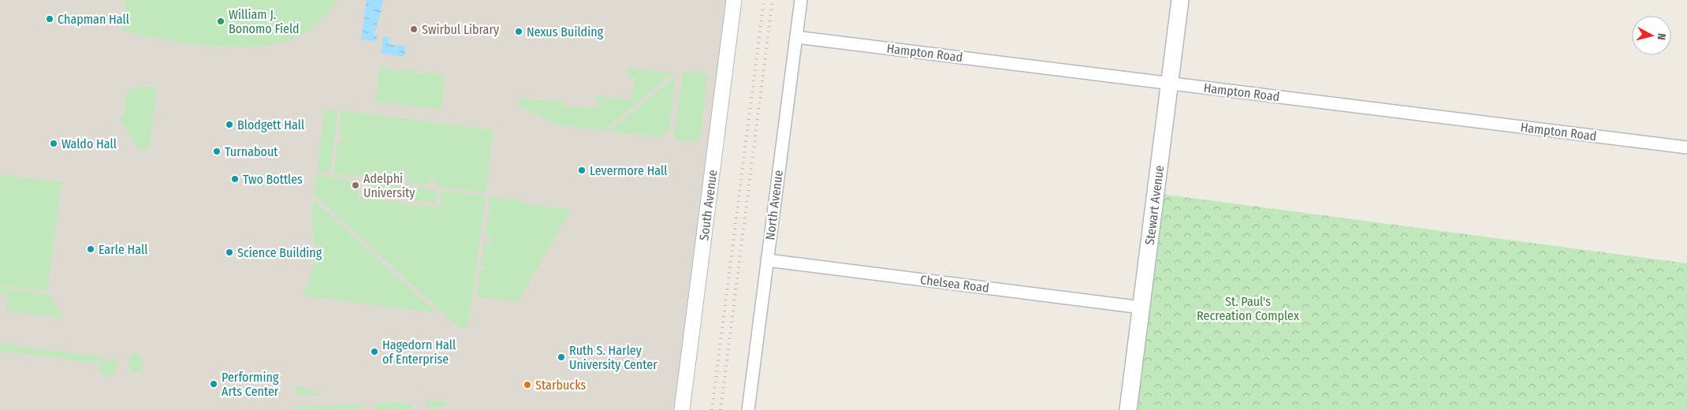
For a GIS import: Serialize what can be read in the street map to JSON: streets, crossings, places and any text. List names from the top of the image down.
{
  "streets": {
    "main road": ["Stewart Avenue"],
    "street": [
      "Hampton Road",
      "South Avenue",
      "North Avenue",
      "Chelsea Road"
    ]
  },
  "crossings": [
    ["Hampton Road", "North Avenue"],
    ["Hampton Road", "Stewart Avenue"],
    ["North Avenue", "Chelsea Road"],
    ["Stewart Avenue", "Chelsea Road"]
  ],
  "parks": ["St. Paul's Recreation Complex"],
  "places": [
    "Chapman Hall",
    "William J. Bonomo Field",
    "Swirbul Library",
    "Nexus Building",
    "Blodgett Hall",
    "Waldo Hall",
    "Turnabout",
    "Levermore Hall",
    "Two Bottles",
    "Adelphi University",
    "Earle Hall",
    "Science Building",
    "Hagedorn Hall of Enterprise",
    "Ruth S. Harley University Center",
    "Performing Arts Center",
    "Starbucks"
  ],
  "north": "right"
}
